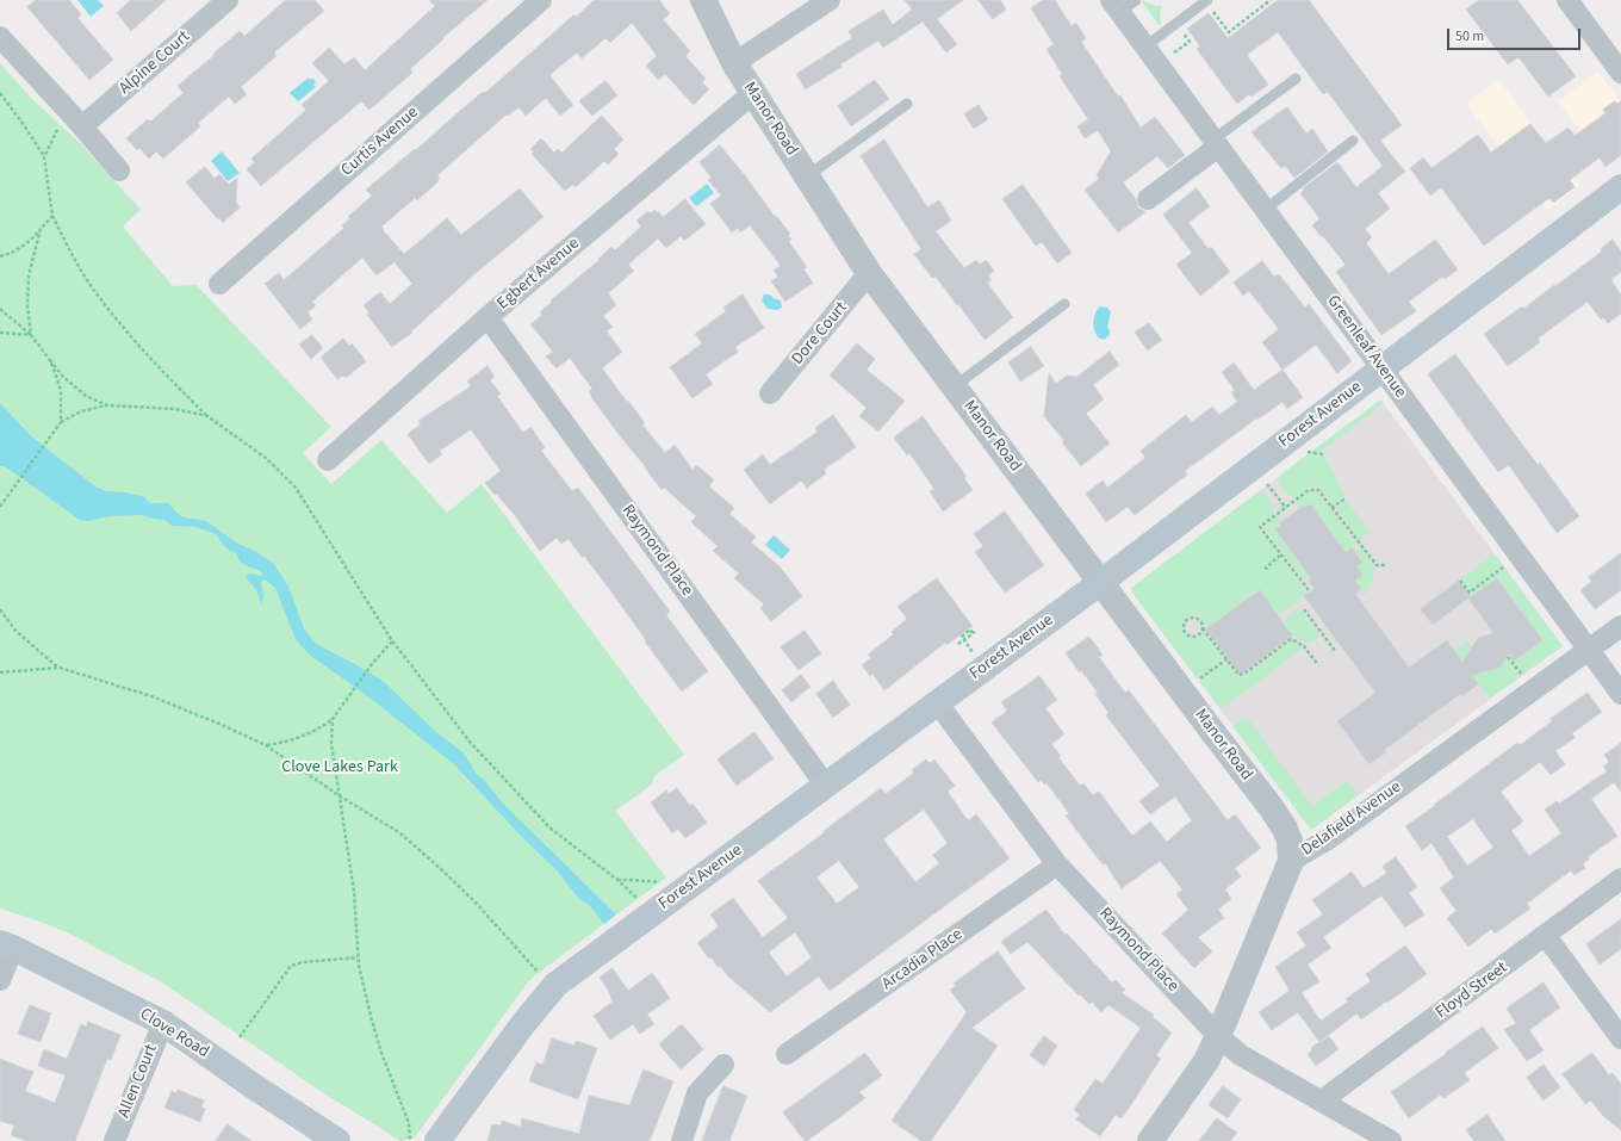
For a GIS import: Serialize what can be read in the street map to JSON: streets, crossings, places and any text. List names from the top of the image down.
{
  "streets": {
    "main road": ["Forest Avenue", "Clove Road"],
    "street": [
      "Alpine Court",
      "Manor Road",
      "Curtis Avenue",
      "Egbert Avenue",
      "Dore Court",
      "Greenleaf Avenue",
      "Raymond Place",
      "Delafield Avenue",
      "Arcadia Place",
      "Floyd Street",
      "Allen Court"
    ]
  },
  "crossings": [
    ["Manor Road", "Egbert Avenue"],
    ["Manor Road", "Dore Court"],
    ["Manor Road", "Forest Avenue"],
    ["Manor Road", "Delafield Avenue"],
    ["Egbert Avenue", "Raymond Place"],
    ["Greenleaf Avenue", "Forest Avenue"],
    ["Greenleaf Avenue", "Delafield Avenue"],
    ["Forest Avenue", "Raymond Place"],
    ["Raymond Place", "Delafield Avenue"],
    ["Raymond Place", "Arcadia Place"],
    ["Raymond Place", "Floyd Street"],
    ["Clove Road", "Allen Court"]
  ],
  "parks": ["Clove Lakes Park"],
  "scale_bar": "50 m"
}
